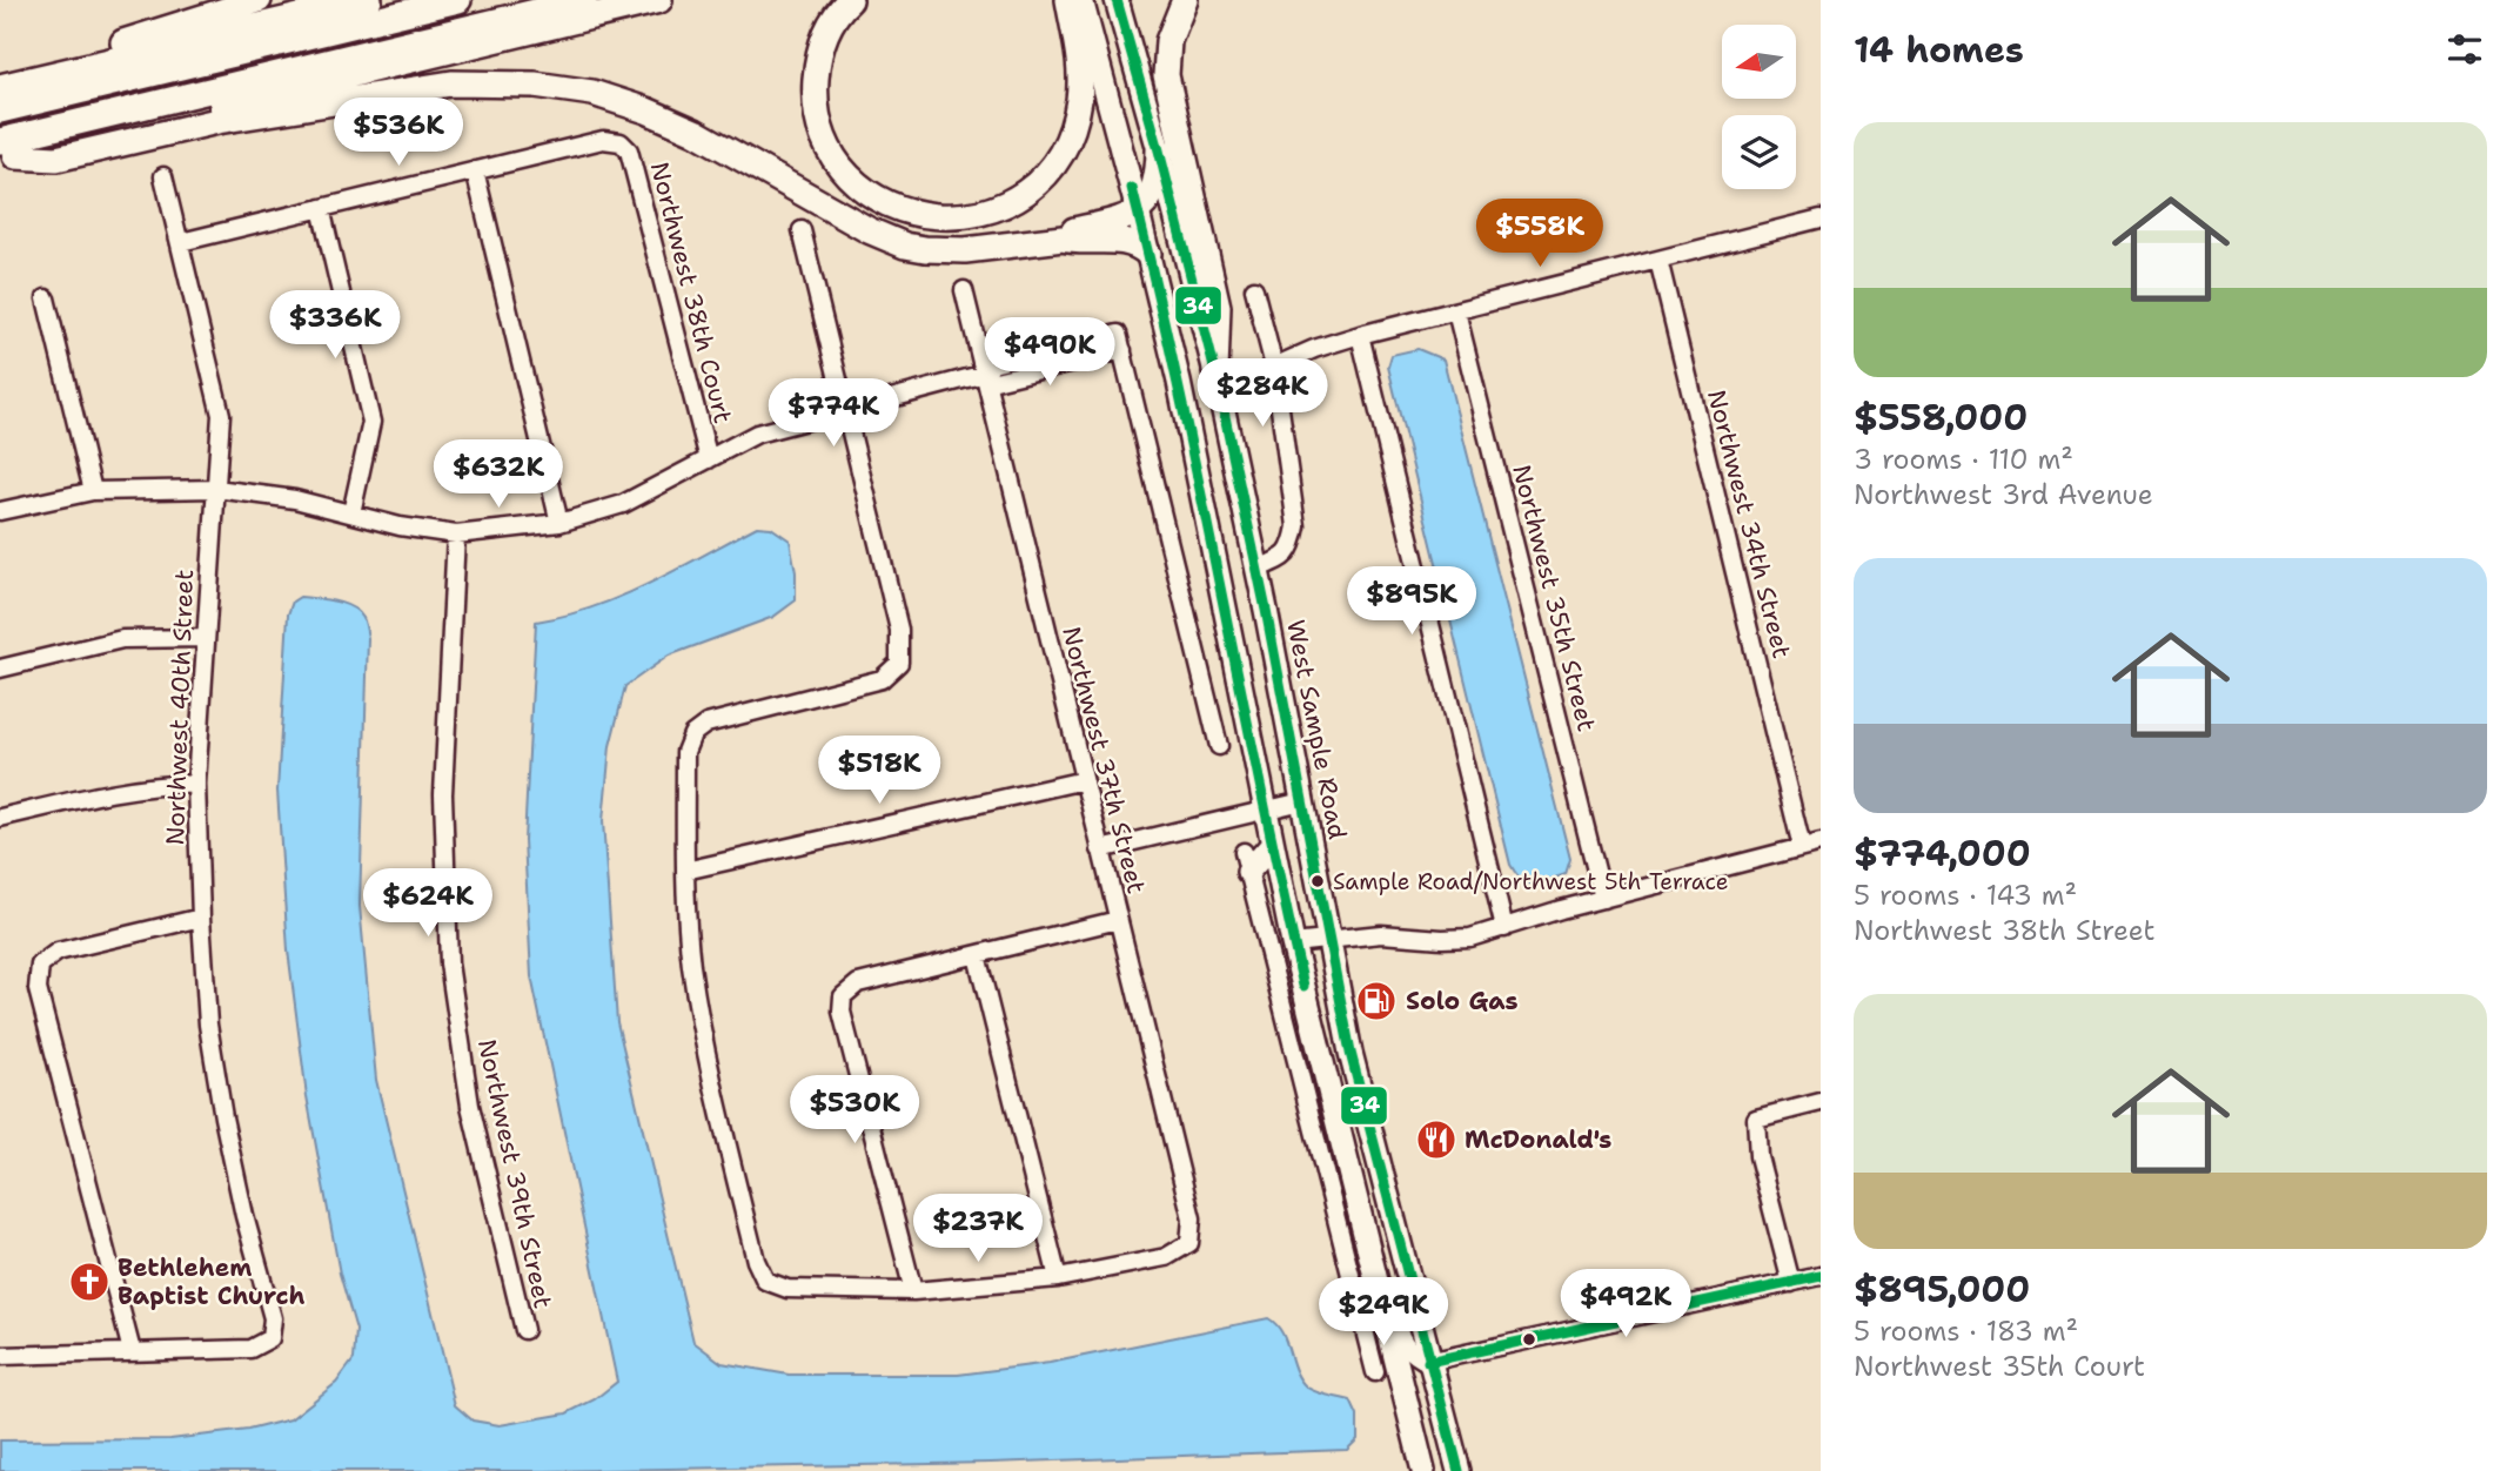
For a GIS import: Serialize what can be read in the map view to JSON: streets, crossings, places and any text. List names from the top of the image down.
{
  "streets": {
    "main road": ["West Sample Road"],
    "street": [
      "Northwest 38th Court",
      "Northwest 34th Street",
      "Northwest 35th Street",
      "Northwest 40th Street",
      "Northwest 37th Street",
      "Northwest 39th Street"
    ]
  },
  "places": {
    "other": ["Sample Road/Northwest 5th Terrace"],
    "fuel station": ["Solo Gas"],
    "restaurant": ["McDonald's"],
    "church": ["Bethlehem Baptist Church"]
  },
  "lines": ["transit line 34"],
  "north": "left",
  "page": {
    "heading": "14 homes",
    "price": [
      "$536K",
      "$558K",
      "$336K",
      "$490K",
      "$284K",
      "$774K",
      "$632K",
      "$895K",
      "$518K",
      "$624K",
      "$530K",
      "$237K",
      "$492K",
      "$249K"
    ],
    "list": [
      {
        "name": "$558,000",
        "note": "3 rooms · 110 m² · Northwest 3rd Avenue"
      },
      {
        "name": "$774,000",
        "note": "5 rooms · 143 m² · Northwest 38th Street"
      },
      {
        "name": "$895,000",
        "note": "5 rooms · 183 m² · Northwest 35th Court"
      }
    ]
  }
}
